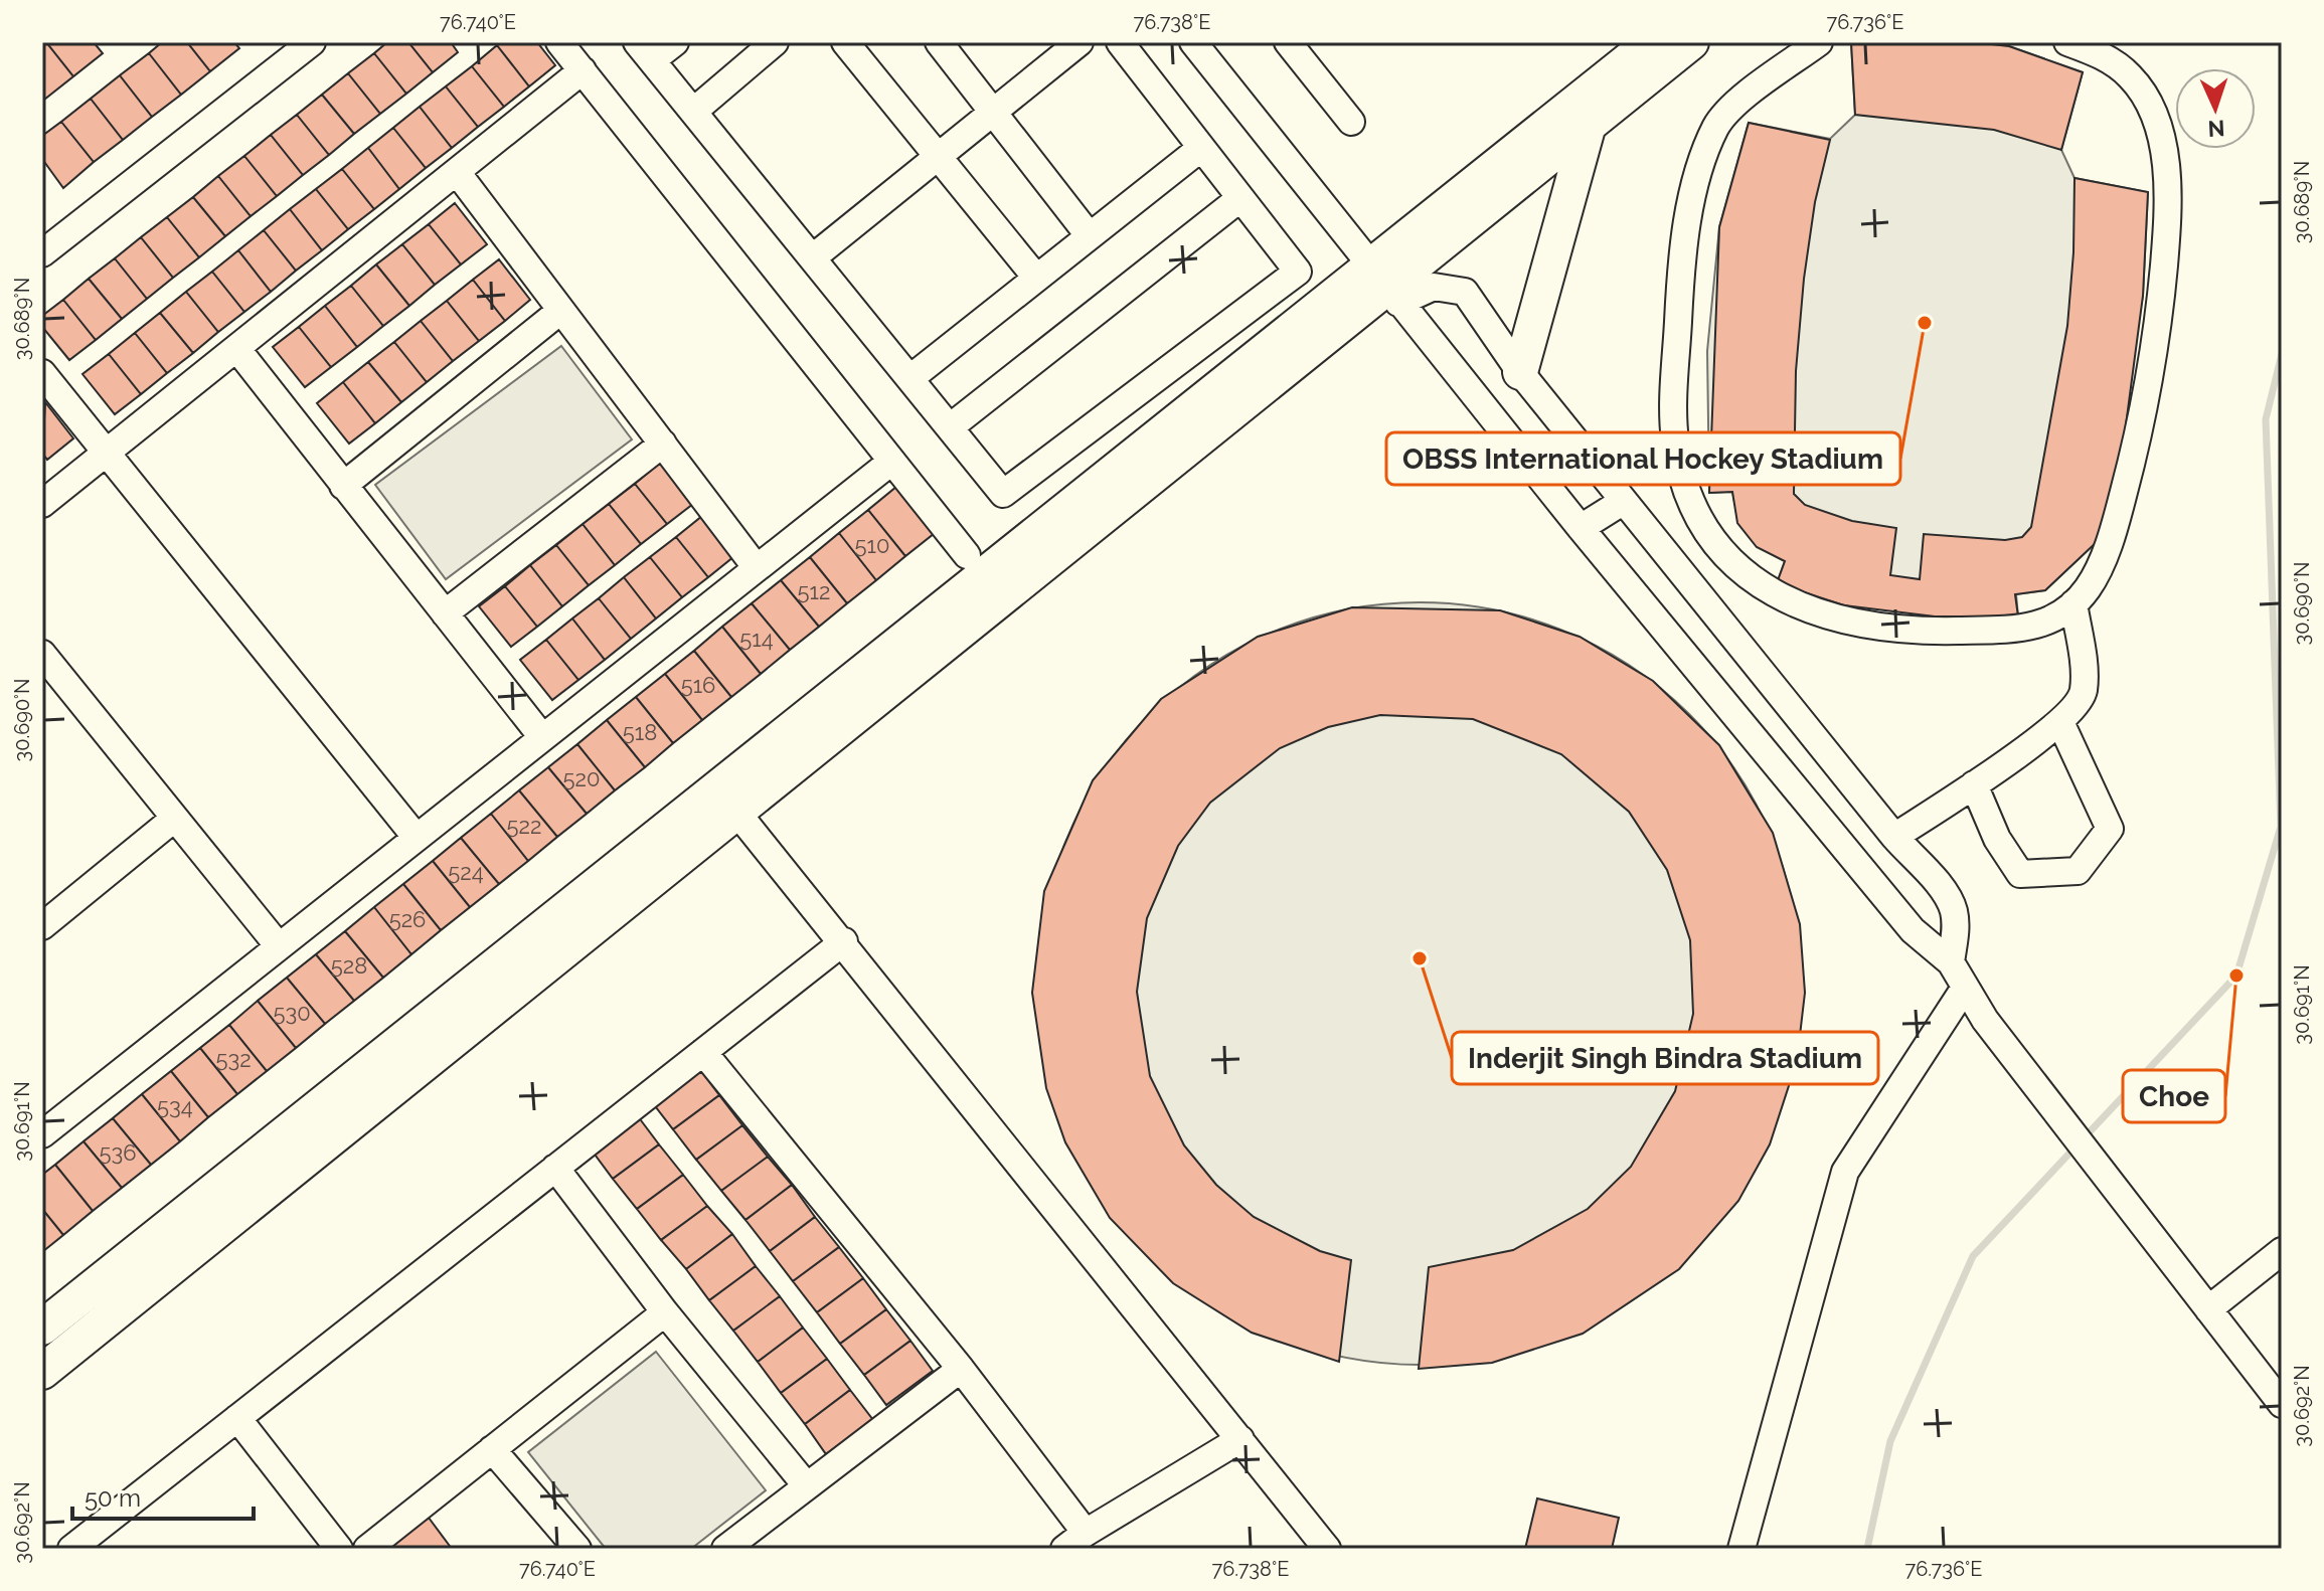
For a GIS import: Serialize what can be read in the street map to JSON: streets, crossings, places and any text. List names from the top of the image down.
{
  "places": ["OBSS International Hockey Stadium", "Inderjit Singh Bindra Stadium", "Choe"],
  "house_numbers": [
    "510",
    "512",
    "514",
    "516",
    "518",
    "520",
    "522",
    "524",
    "526",
    "528",
    "530",
    "532",
    "534",
    "536"
  ],
  "scale_bar": "50 m",
  "north": "bottom",
  "coordinates": [
    "76.740°E",
    "76.738°E",
    "76.736°E",
    "30.689°N",
    "30.690°N",
    "30.691°N",
    "30.692°N"
  ]
}
